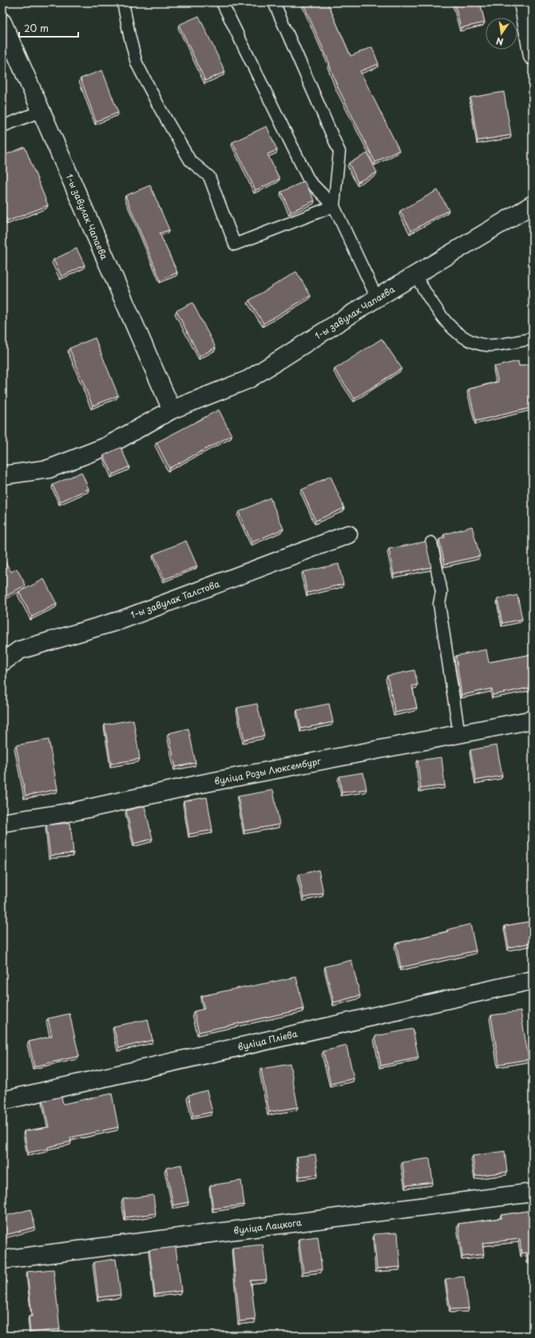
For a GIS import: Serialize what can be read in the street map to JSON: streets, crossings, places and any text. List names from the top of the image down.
{
  "streets": {
    "street": [
      "1-ы завулак Чапаева",
      "1-ы завулак Талстова",
      "вуліца Розы Люксембург",
      "вуліца Пліева",
      "вуліца Лацкога"
    ]
  },
  "scale_bar": "20 m",
  "north": "bottom"
}
